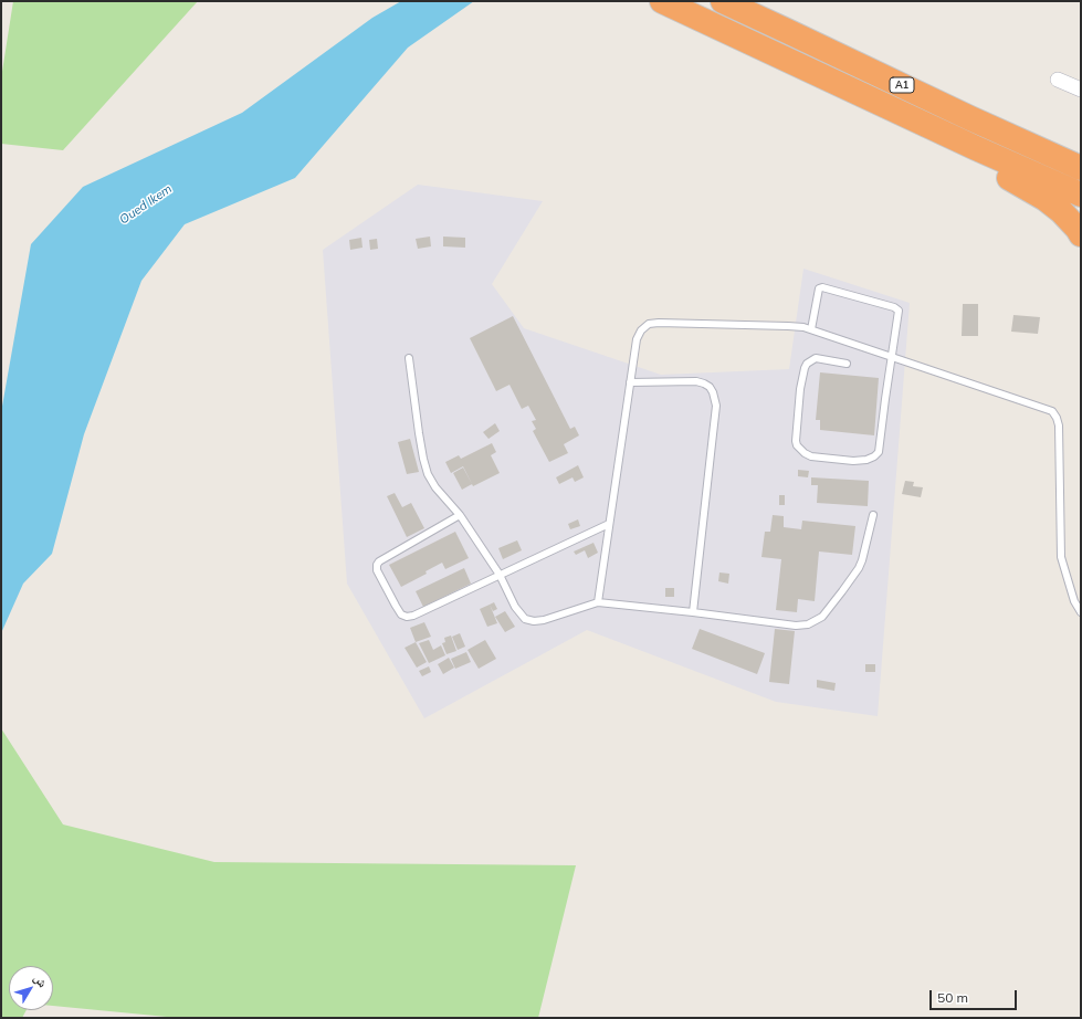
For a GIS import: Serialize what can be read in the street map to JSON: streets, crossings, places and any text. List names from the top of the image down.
{
  "streets": {
    "highway": ["A1"]
  },
  "water": ["Oued Ikem"],
  "scale_bar": "50 m",
  "north": "top right"
}
